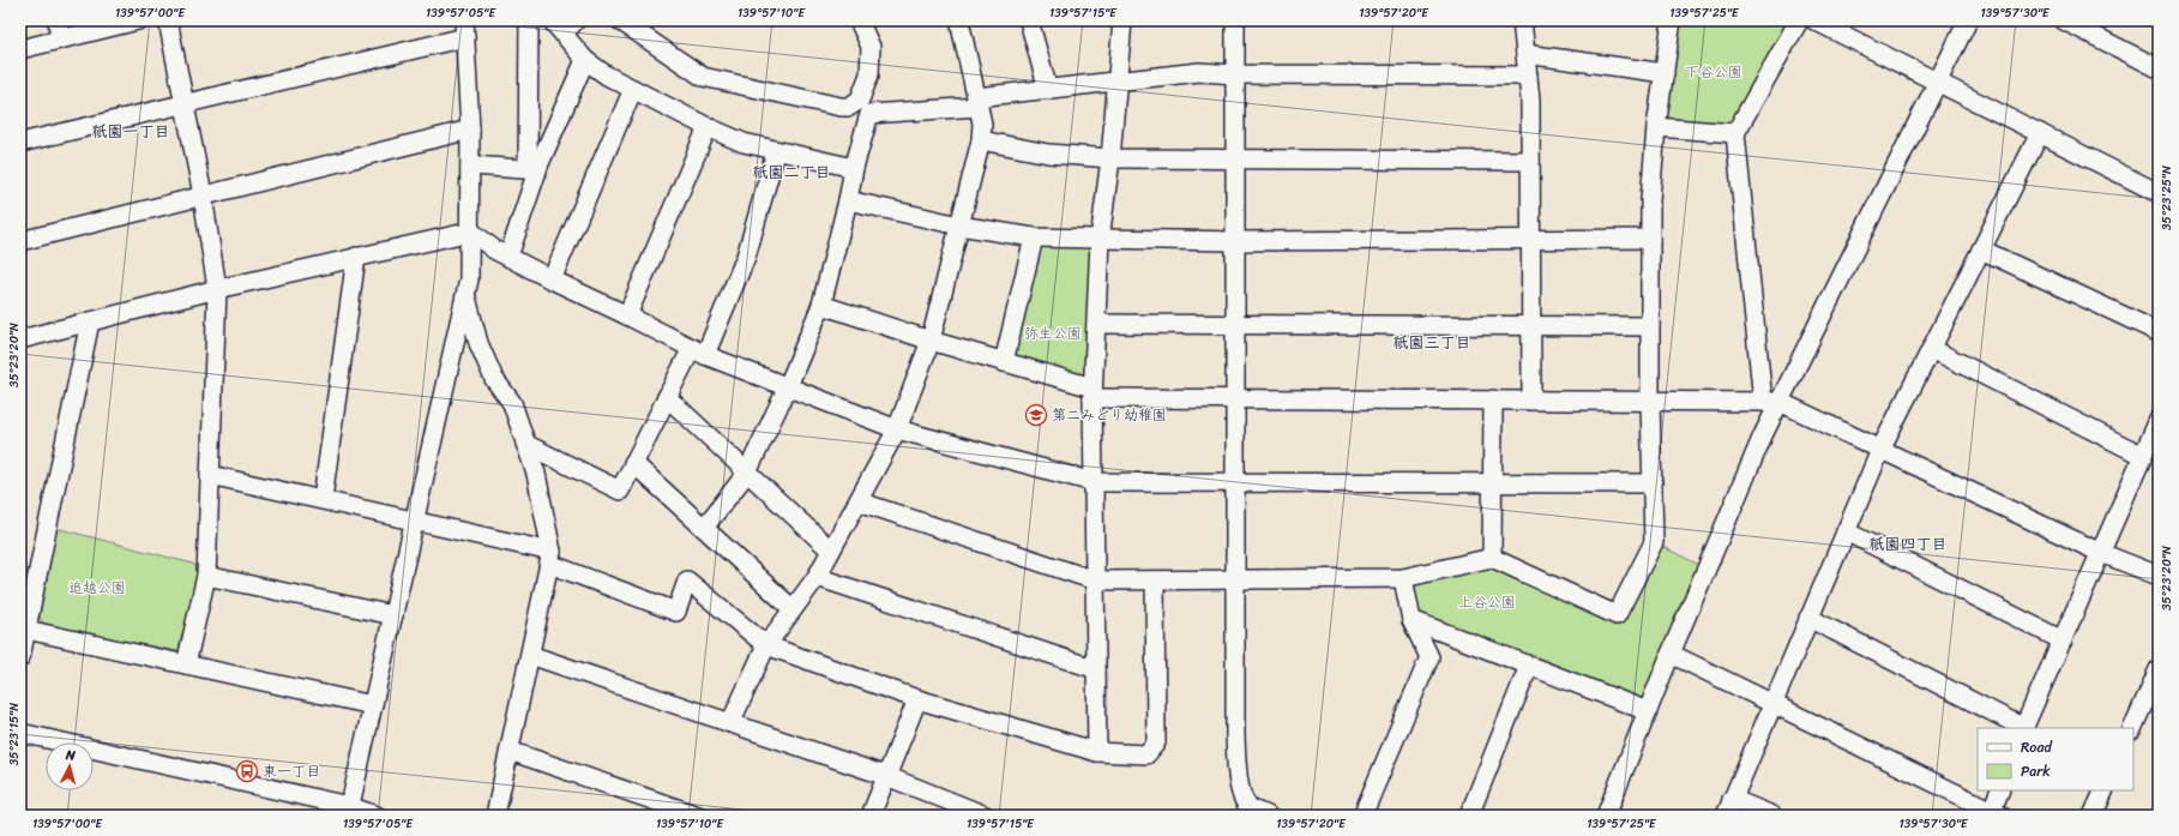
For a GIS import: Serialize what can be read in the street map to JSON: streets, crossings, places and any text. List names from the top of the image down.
{
  "districts": [
    "祇園一丁目",
    "祇園二丁目",
    "祇園三丁目",
    "祇園四丁目"
  ],
  "parks": [
    "下谷公園",
    "弥生公園",
    "追越公園",
    "上谷公園"
  ],
  "places": {
    "school or university": ["第二みどり幼稚園"],
    "bus stop": ["東一丁目"]
  },
  "legend": ["Road", "Park"],
  "north": "top",
  "coordinates": [
    "139°57'00\"E",
    "139°57'05\"E",
    "139°57'10\"E",
    "139°57'15\"E",
    "139°57'20\"E",
    "139°57'25\"E",
    "139°57'30\"E",
    "35°23'25\"N",
    "35°23'20\"N",
    "35°23'15\"N"
  ]
}
